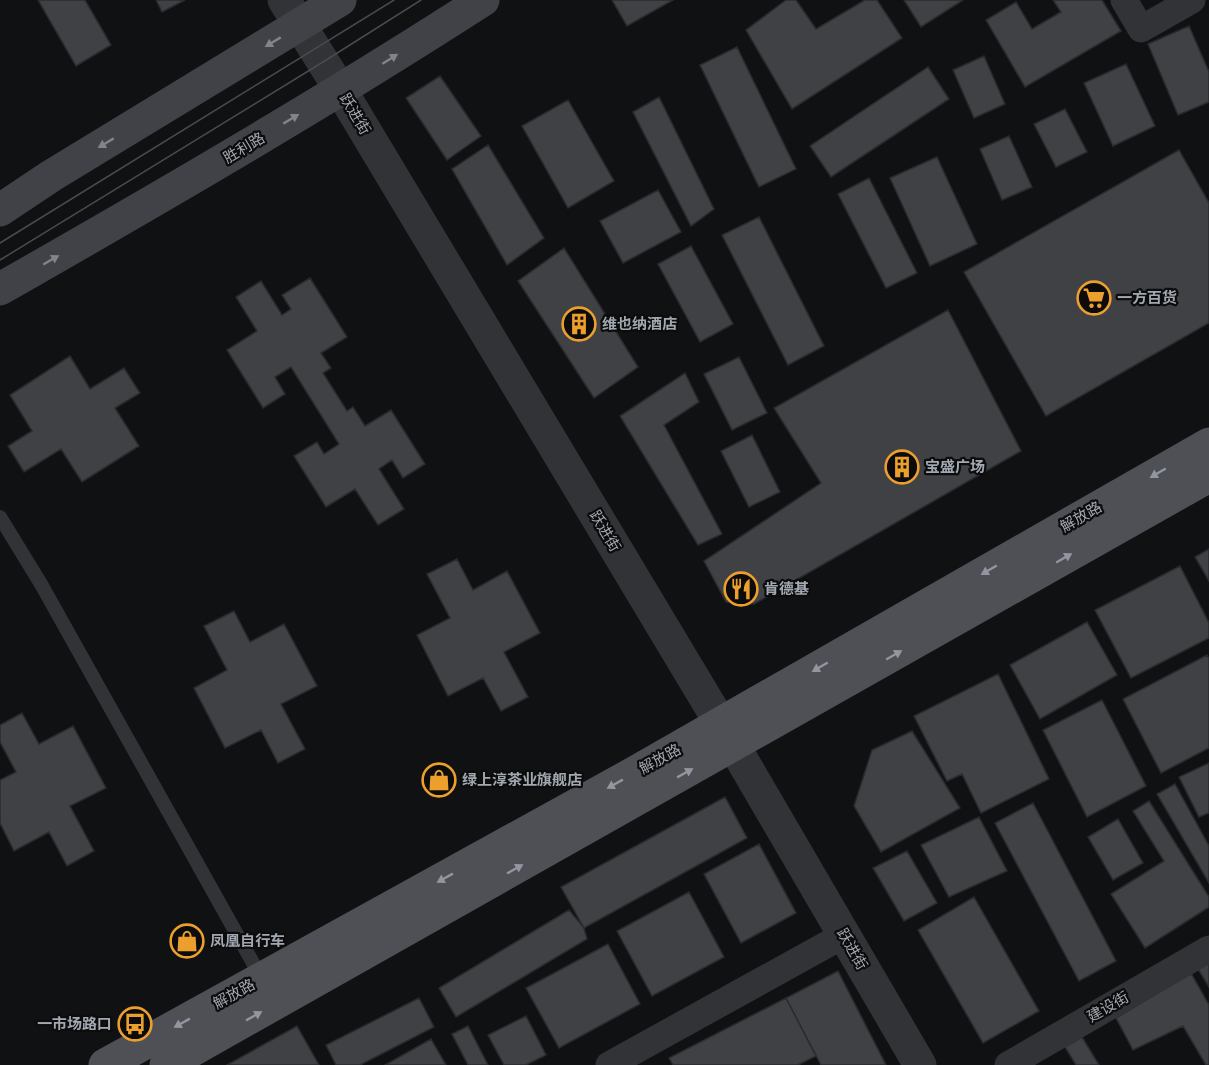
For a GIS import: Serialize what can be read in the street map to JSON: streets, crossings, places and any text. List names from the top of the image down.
{
  "streets": {
    "main road": ["胜利路", "解放路"],
    "street": ["跃进街", "建设街"]
  },
  "crossings": [
    ["跃进街", "胜利路"],
    ["跃进街", "解放路"]
  ],
  "places": {
    "supermarket": ["一方百货"],
    "building": ["维也纳酒店", "宝盛广场"],
    "restaurant": ["肯德基"],
    "shop": ["绿上淳茶业旗舰店", "凤凰自行车"],
    "bus stop": ["一市场路口"]
  }
}
